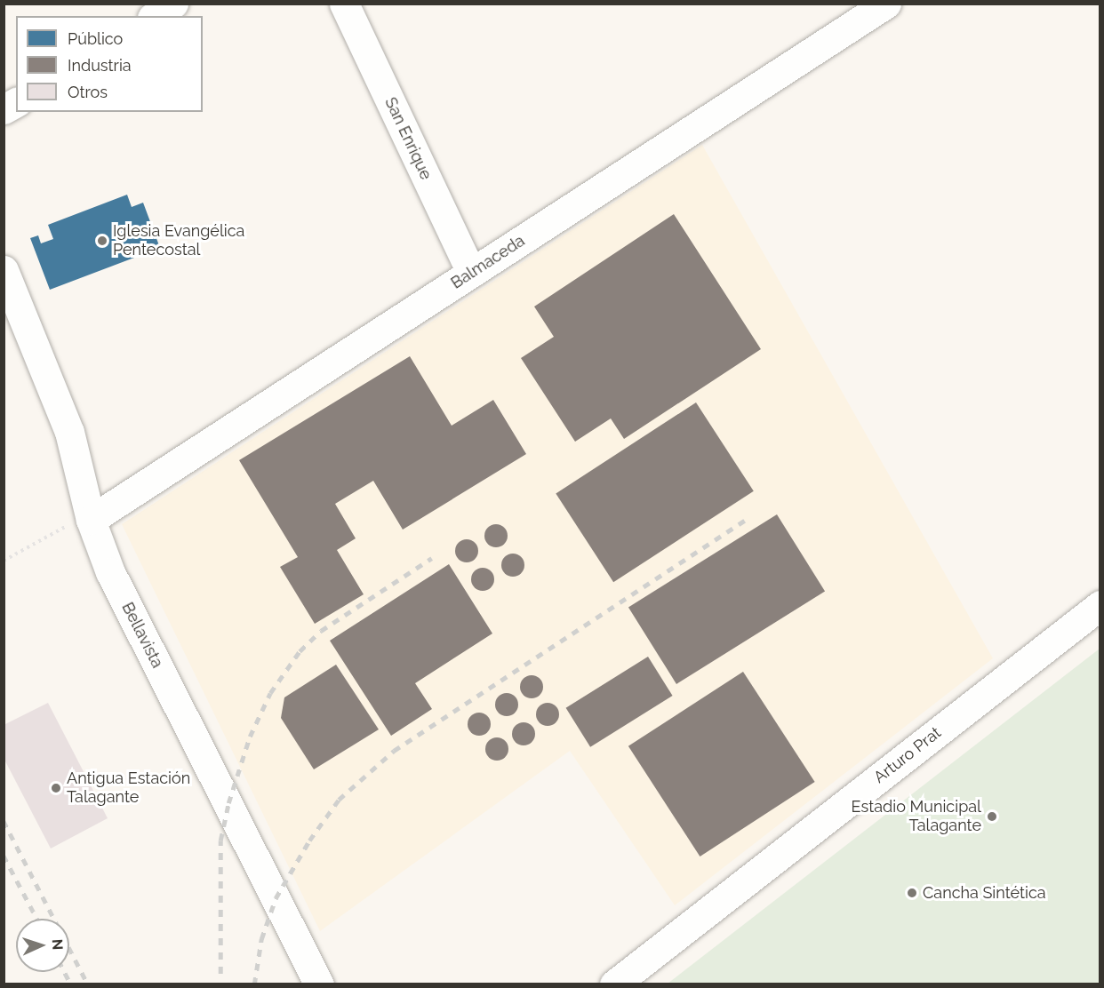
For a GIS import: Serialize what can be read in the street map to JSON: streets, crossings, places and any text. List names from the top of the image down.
{
  "streets": {
    "street": [
      "San Enrique",
      "Balmaceda",
      "Bellavista",
      "Arturo Prat"
    ]
  },
  "crossings": [
    ["San Enrique", "Balmaceda"],
    ["Balmaceda", "Bellavista"]
  ],
  "places": [
    "Iglesia Evangélica Pentecostal",
    "Antigua Estación Talagante",
    "Estadio Municipal Talagante",
    "Cancha Sintética"
  ],
  "legend": ["Público", "Industria", "Otros"],
  "north": "right"
}
